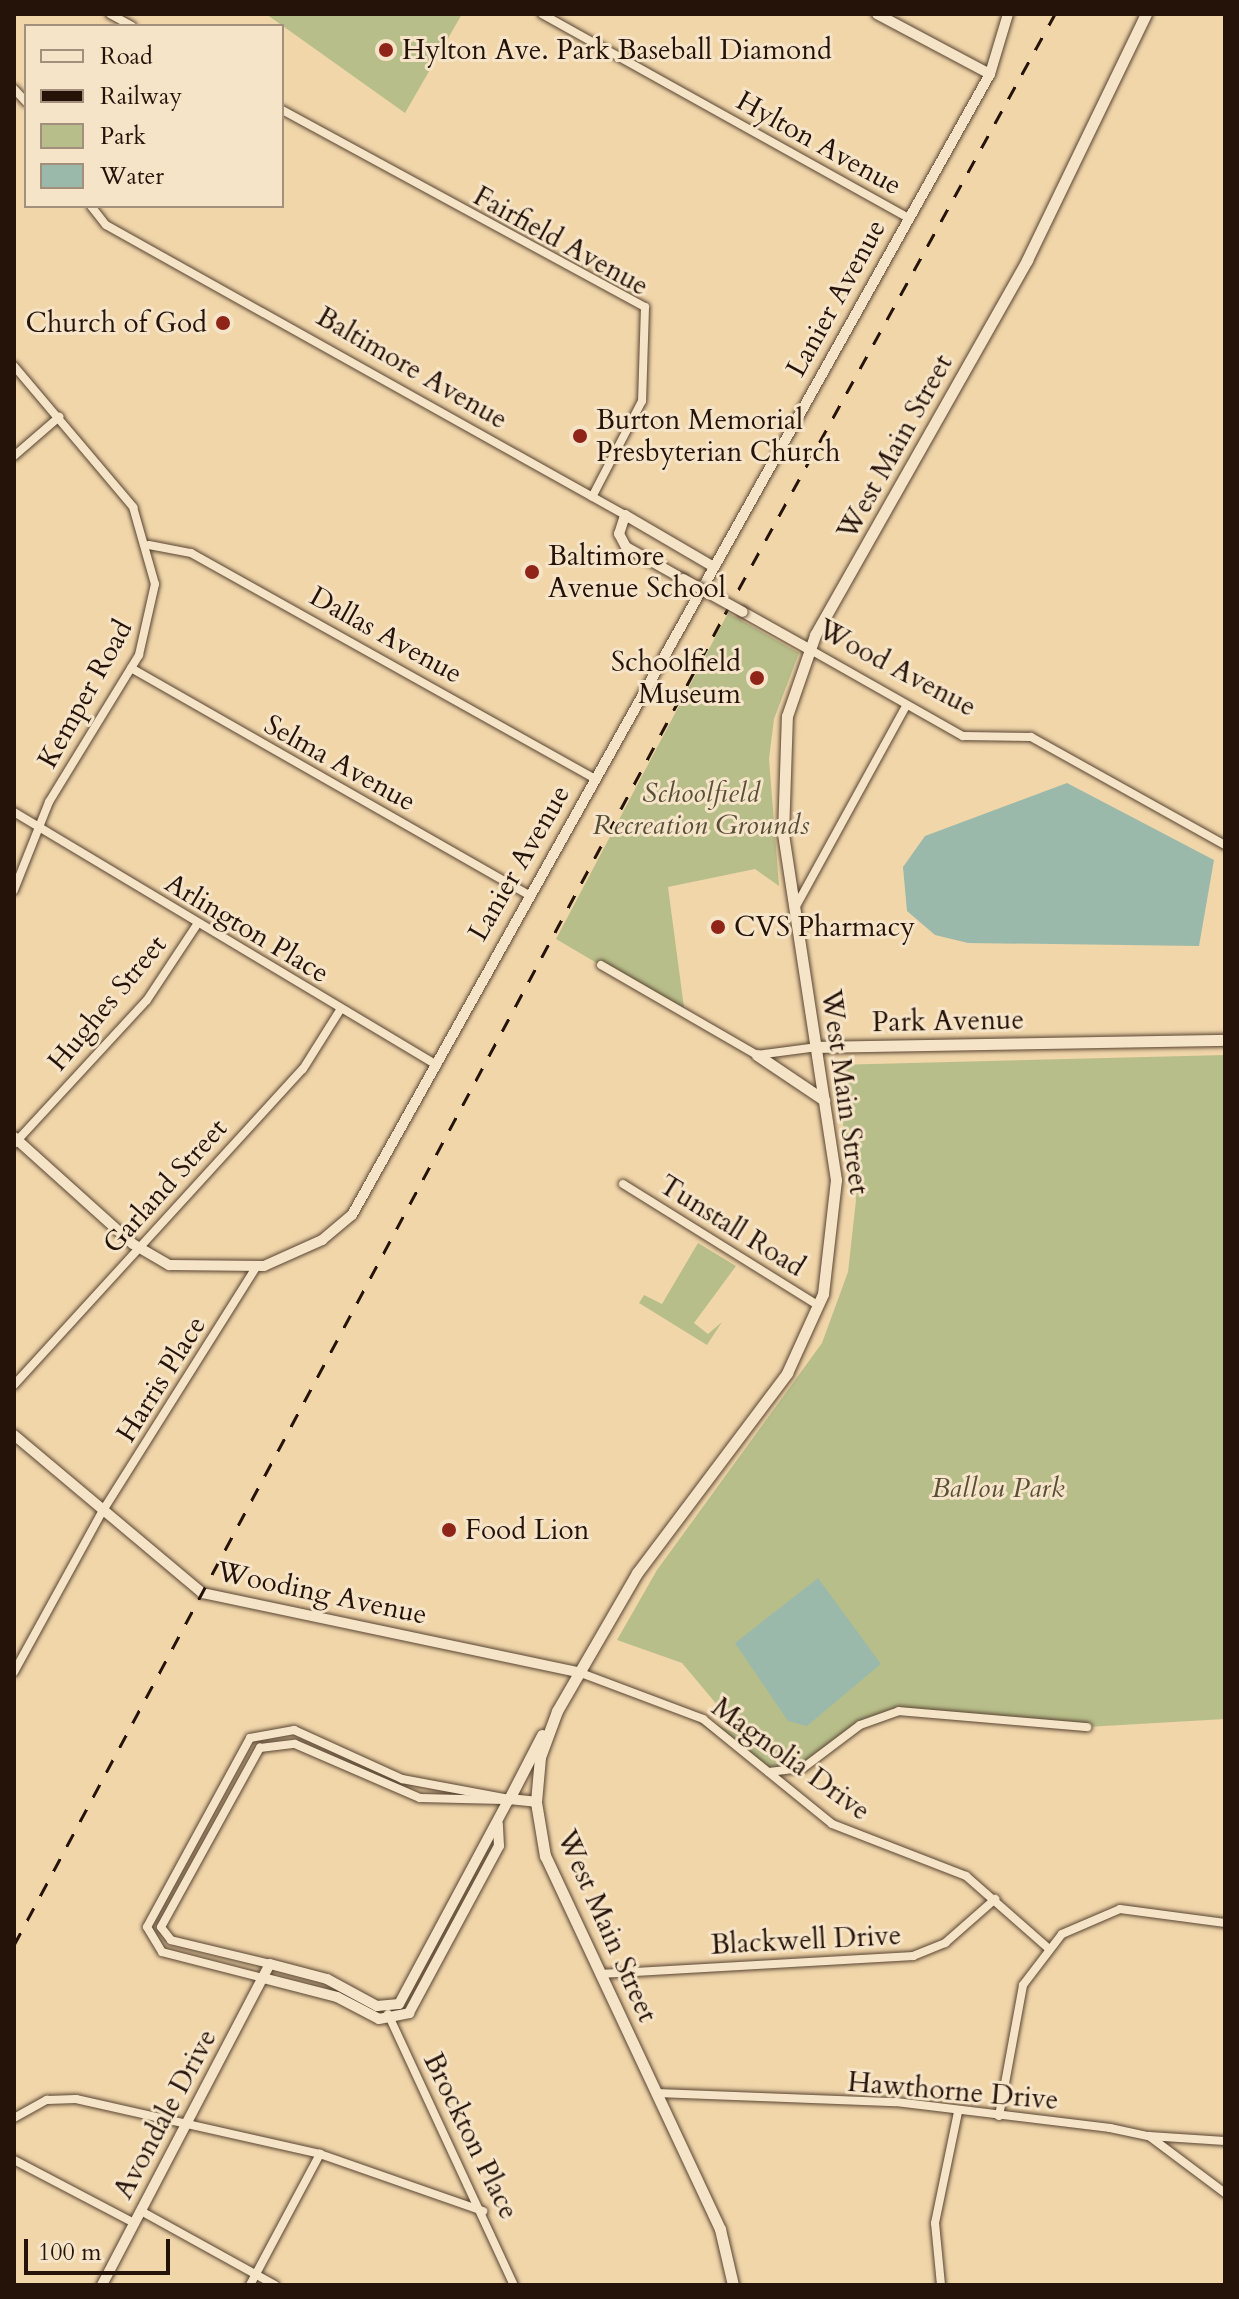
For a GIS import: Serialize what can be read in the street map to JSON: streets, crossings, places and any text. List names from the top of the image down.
{
  "streets": {
    "main road": ["West Main Street", "Park Avenue"],
    "street": [
      "Hylton Avenue",
      "Fairfield Avenue",
      "Lanier Avenue",
      "Baltimore Avenue",
      "Dallas Avenue",
      "Wood Avenue",
      "Kemper Road",
      "Selma Avenue",
      "Arlington Place",
      "Hughes Street",
      "Garland Street",
      "Tunstall Road",
      "Harris Place",
      "Wooding Avenue",
      "Magnolia Drive",
      "Blackwell Drive",
      "Hawthorne Drive",
      "Avondale Drive",
      "Brockton Place"
    ]
  },
  "crossings": [
    ["Hylton Avenue", "Lanier Avenue"],
    ["Fairfield Avenue", "Baltimore Avenue"],
    ["Lanier Avenue", "Baltimore Avenue"],
    ["Lanier Avenue", "Dallas Avenue"],
    ["Lanier Avenue", "Selma Avenue"],
    ["Lanier Avenue", "Arlington Place"],
    ["Lanier Avenue", "Hughes Street"],
    ["Lanier Avenue", "Garland Street"],
    ["Lanier Avenue", "Harris Place"],
    ["Baltimore Avenue", "Wood Avenue"],
    ["West Main Street", "Wood Avenue"],
    ["West Main Street", "Park Avenue"],
    ["West Main Street", "Tunstall Road"],
    ["West Main Street", "Wooding Avenue"],
    ["West Main Street", "Magnolia Drive"],
    ["West Main Street", "Blackwell Drive"],
    ["West Main Street", "Hawthorne Drive"],
    ["Dallas Avenue", "Kemper Road"],
    ["Kemper Road", "Selma Avenue"],
    ["Kemper Road", "Arlington Place"],
    ["Arlington Place", "Hughes Street"],
    ["Arlington Place", "Garland Street"],
    ["Harris Place", "Wooding Avenue"],
    ["Wooding Avenue", "Magnolia Drive"],
    ["Magnolia Drive", "Blackwell Drive"]
  ],
  "parks": ["Schoolfield Recreation Grounds", "Ballou Park"],
  "places": [
    "Hylton Ave. Park Baseball Diamond",
    "Church of God",
    "Burton Memorial Presbyterian Church",
    "Baltimore Avenue School",
    "Schoolfield Museum",
    "CVS Pharmacy",
    "Food Lion"
  ],
  "legend": [
    "Road",
    "Railway",
    "Park",
    "Water"
  ],
  "scale_bar": "100 m"
}
